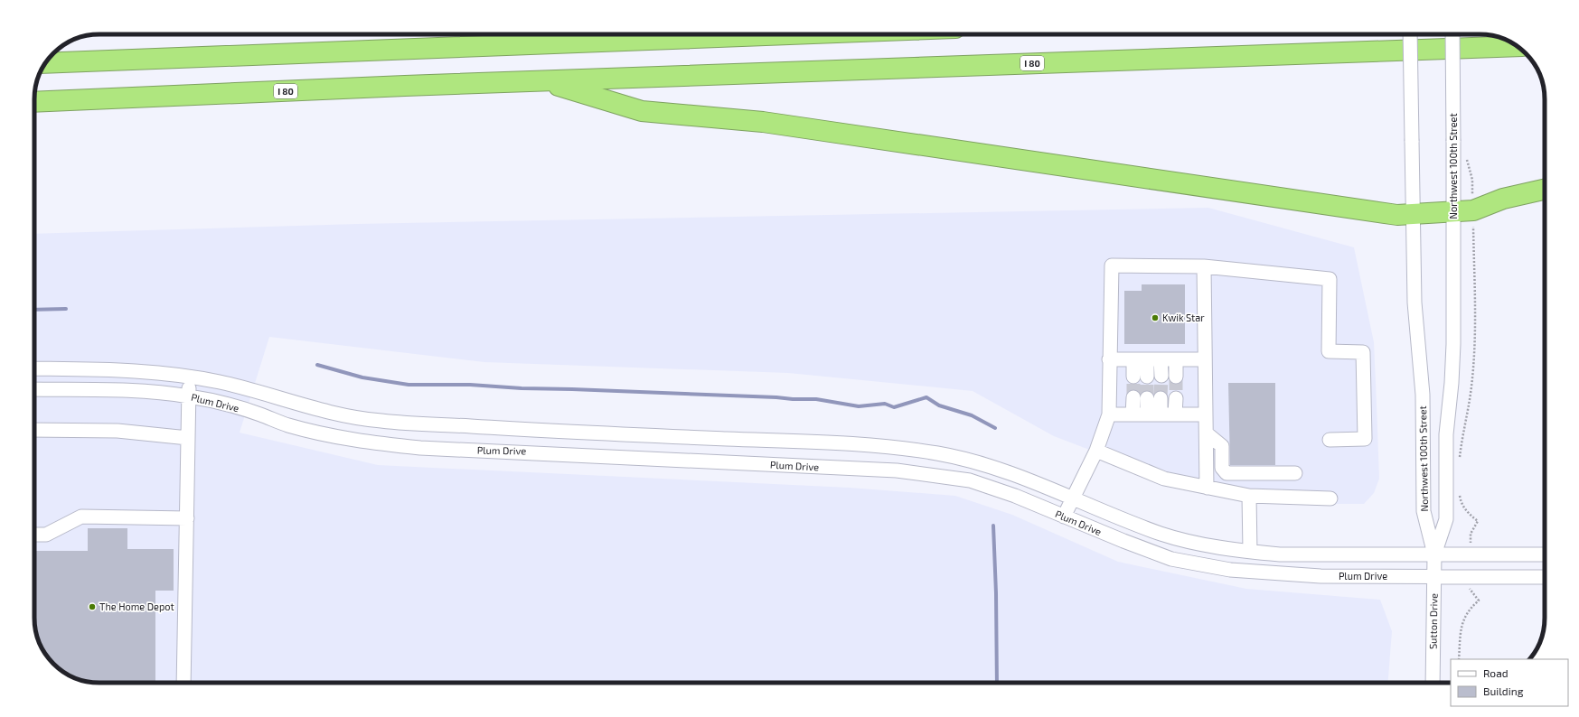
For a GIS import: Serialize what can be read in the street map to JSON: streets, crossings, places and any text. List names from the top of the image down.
{
  "streets": {
    "highway": ["I 80"],
    "street": ["Northwest 100th Street", "Plum Drive", "Sutton Drive"]
  },
  "crossings": [
    ["Northwest 100th Street", "Plum Drive"],
    ["Northwest 100th Street", "Sutton Drive"],
    ["Plum Drive", "Sutton Drive"]
  ],
  "places": ["Kwik Star", "The Home Depot"],
  "legend": ["Road", "Building"]
}
